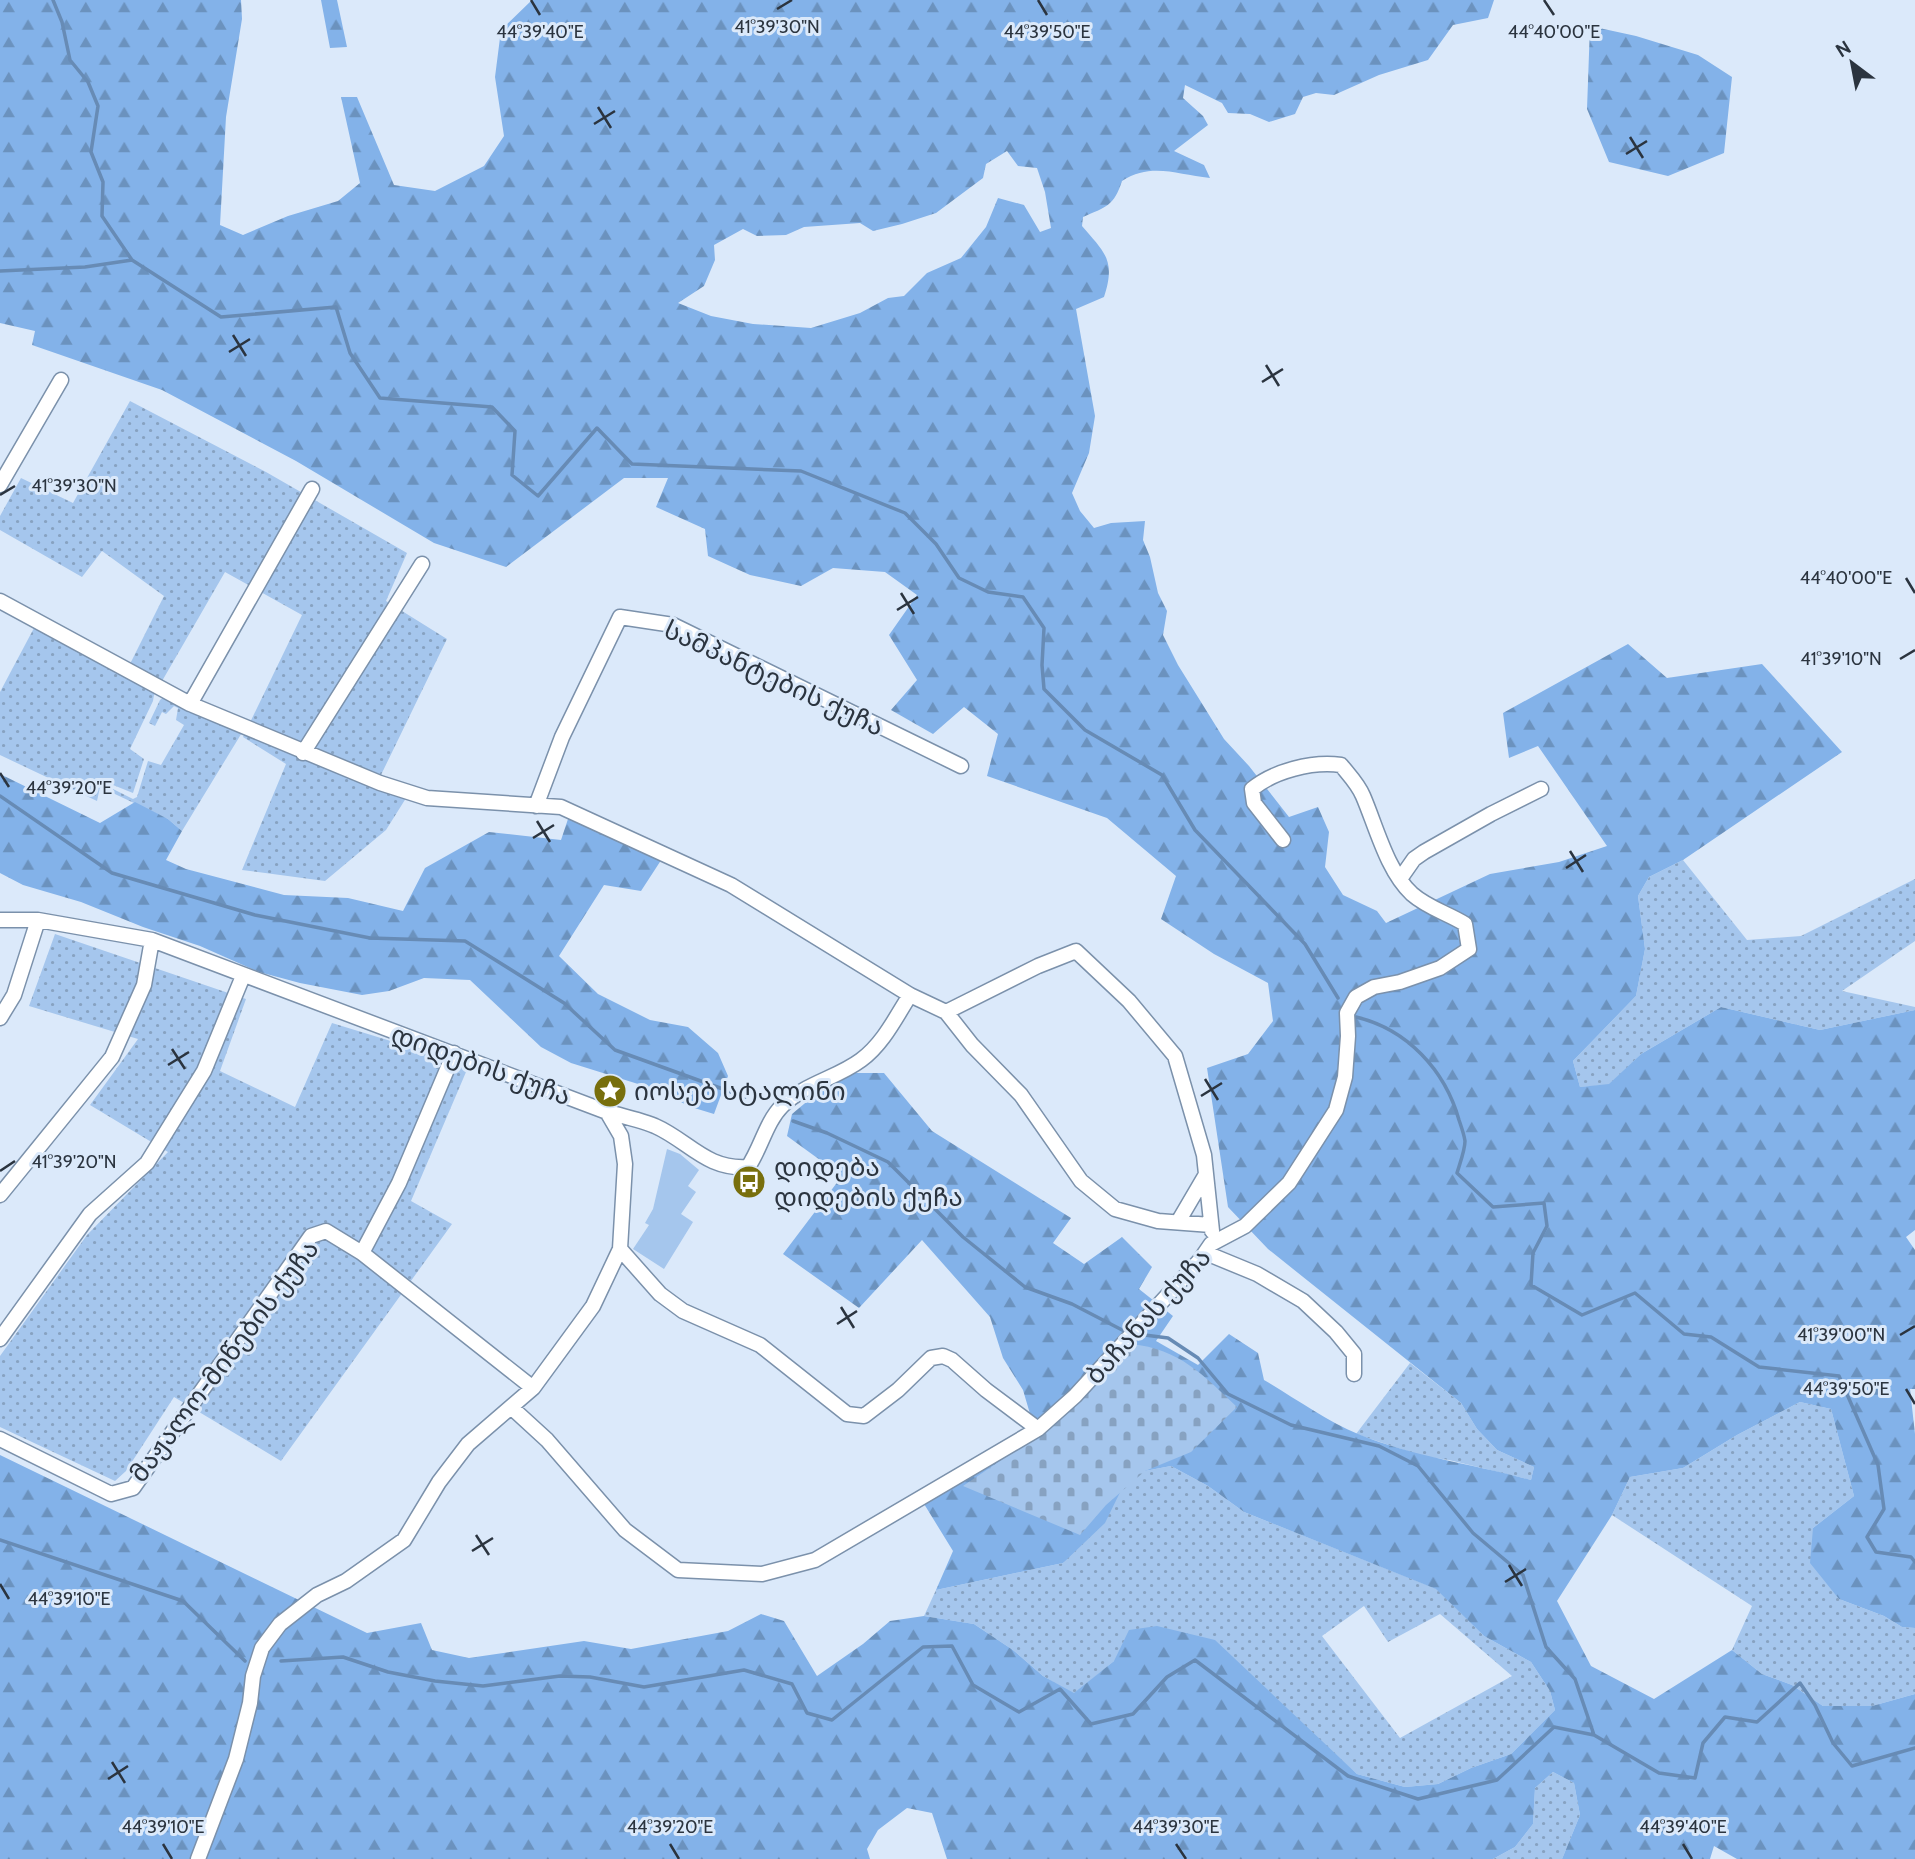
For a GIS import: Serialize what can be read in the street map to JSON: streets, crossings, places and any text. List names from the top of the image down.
{
  "streets": {
    "street": [
      "სამპანტების ქუჩა",
      "დიდების ქუჩა",
      "ბაჩანას ქუჩა",
      "მაჟალო-მიწების ქუჩა"
    ]
  },
  "places": {
    "place": ["იოსებ სტალინი"],
    "bus stop": ["დიდება დიდების ქუჩა"]
  },
  "north": "top left",
  "coordinates": [
    "41°39'30\"N",
    "44°39'40\"E",
    "44°39'50\"E",
    "44°40'00\"E",
    "41°39'10\"N",
    "44°39'20\"E",
    "41°39'20\"N",
    "41°39'00\"N",
    "44°39'10\"E",
    "44°39'30\"E"
  ]
}
